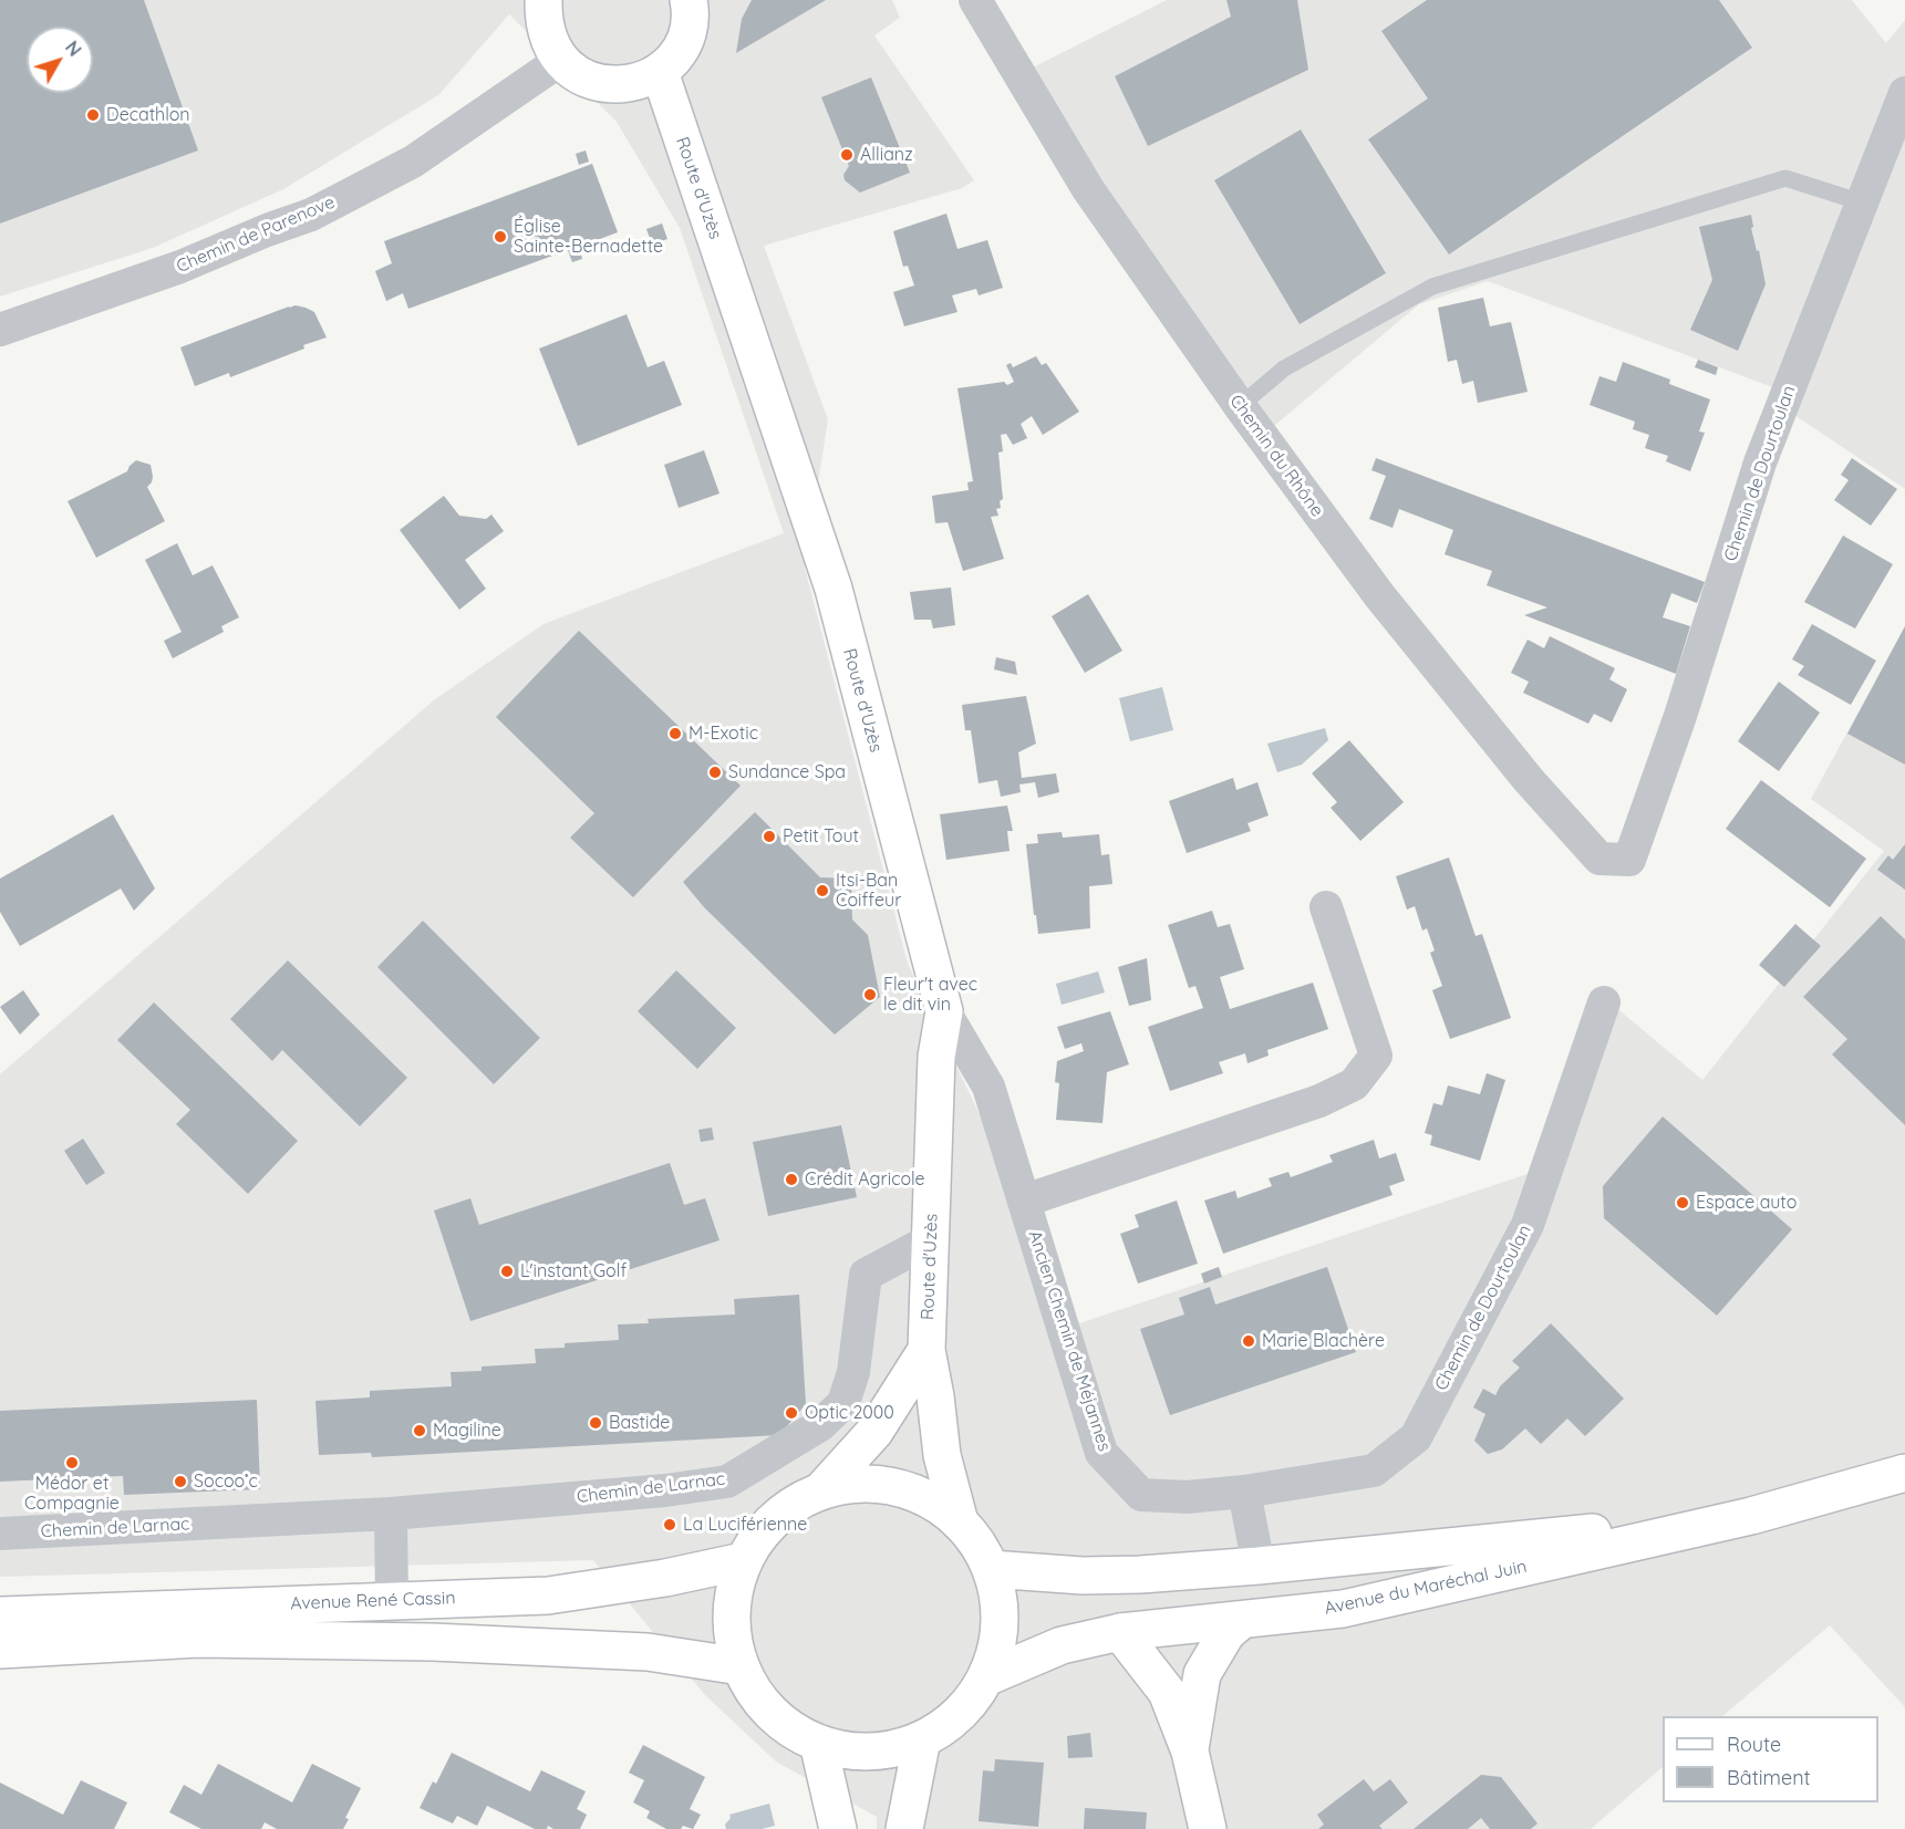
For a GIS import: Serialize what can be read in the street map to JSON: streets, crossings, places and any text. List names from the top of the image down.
{
  "streets": {
    "main road": ["Route d'Uzès", "Avenue du Maréchal Juin", "Avenue René Cassin"],
    "street": [
      "Chemin de Parenove",
      "Chemin du Rhône",
      "Chemin de Dourtoulan",
      "Ancien Chemin de Méjannes",
      "Chemin de Larnac"
    ]
  },
  "crossings": [
    ["Route d'Uzès", "Ancien Chemin de Méjannes"],
    ["Route d'Uzès", "Chemin de Larnac"],
    ["Chemin du Rhône", "Chemin de Dourtoulan"],
    ["Chemin de Dourtoulan", "Ancien Chemin de Méjannes"]
  ],
  "places": [
    "Decathlon",
    "Allianz",
    "Église Sainte-Bernadette",
    "M-Exotic",
    "Sundance Spa",
    "Petit Tout",
    "Itsi-Ban Coiffeur",
    "Fleur't avec le dit vin",
    "Crédit Agricole",
    "Espace auto",
    "L'instant Golf",
    "Marie Blachère",
    "Optic 2000",
    "Bastide",
    "Magiline",
    "Médor et Compagnie",
    "Socoo’c",
    "La Luciférienne"
  ],
  "legend": ["Route", "Bâtiment"],
  "north": "top right"
}
